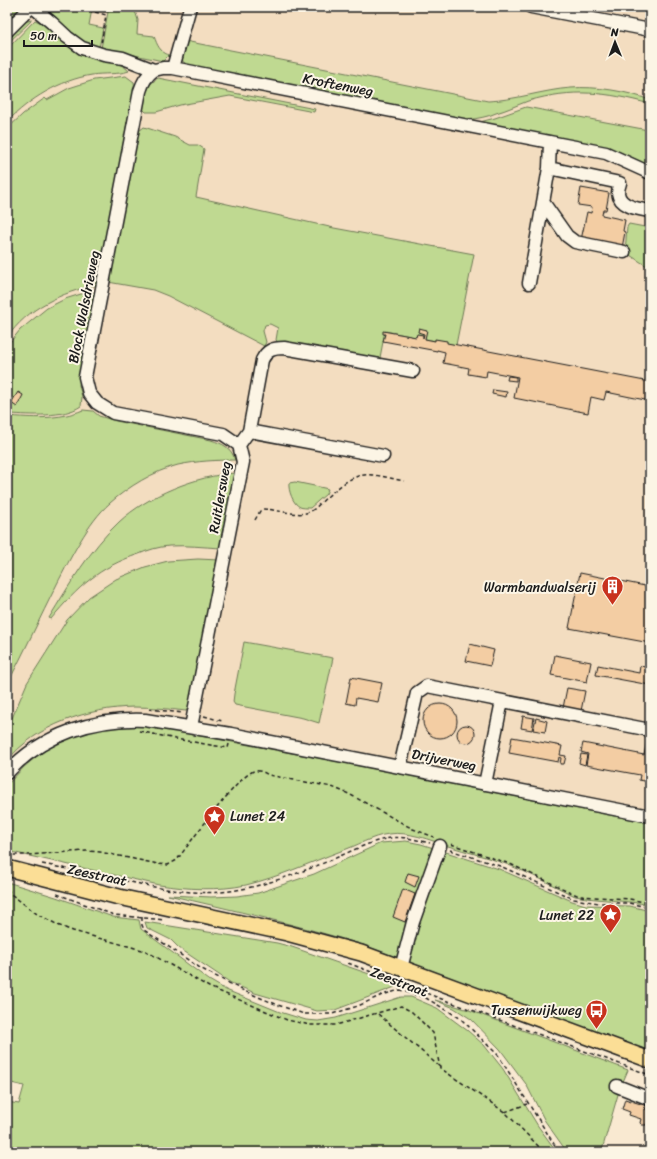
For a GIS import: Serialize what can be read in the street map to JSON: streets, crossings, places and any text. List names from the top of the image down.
{
  "streets": {
    "main road": ["Zeestraat"],
    "street": [
      "Kroftenweg",
      "Block Walsdrieweg",
      "Ruitlersweg",
      "Drijverweg"
    ]
  },
  "crossings": [
    ["Kroftenweg", "Block Walsdrieweg"],
    ["Block Walsdrieweg", "Ruitlersweg"],
    ["Ruitlersweg", "Drijverweg"]
  ],
  "places": {
    "building": ["Warmbandwalserij"],
    "place": ["Lunet 24", "Lunet 22"],
    "bus stop": ["Tussenwijkweg"]
  },
  "scale_bar": "50 m",
  "north": "top"
}
